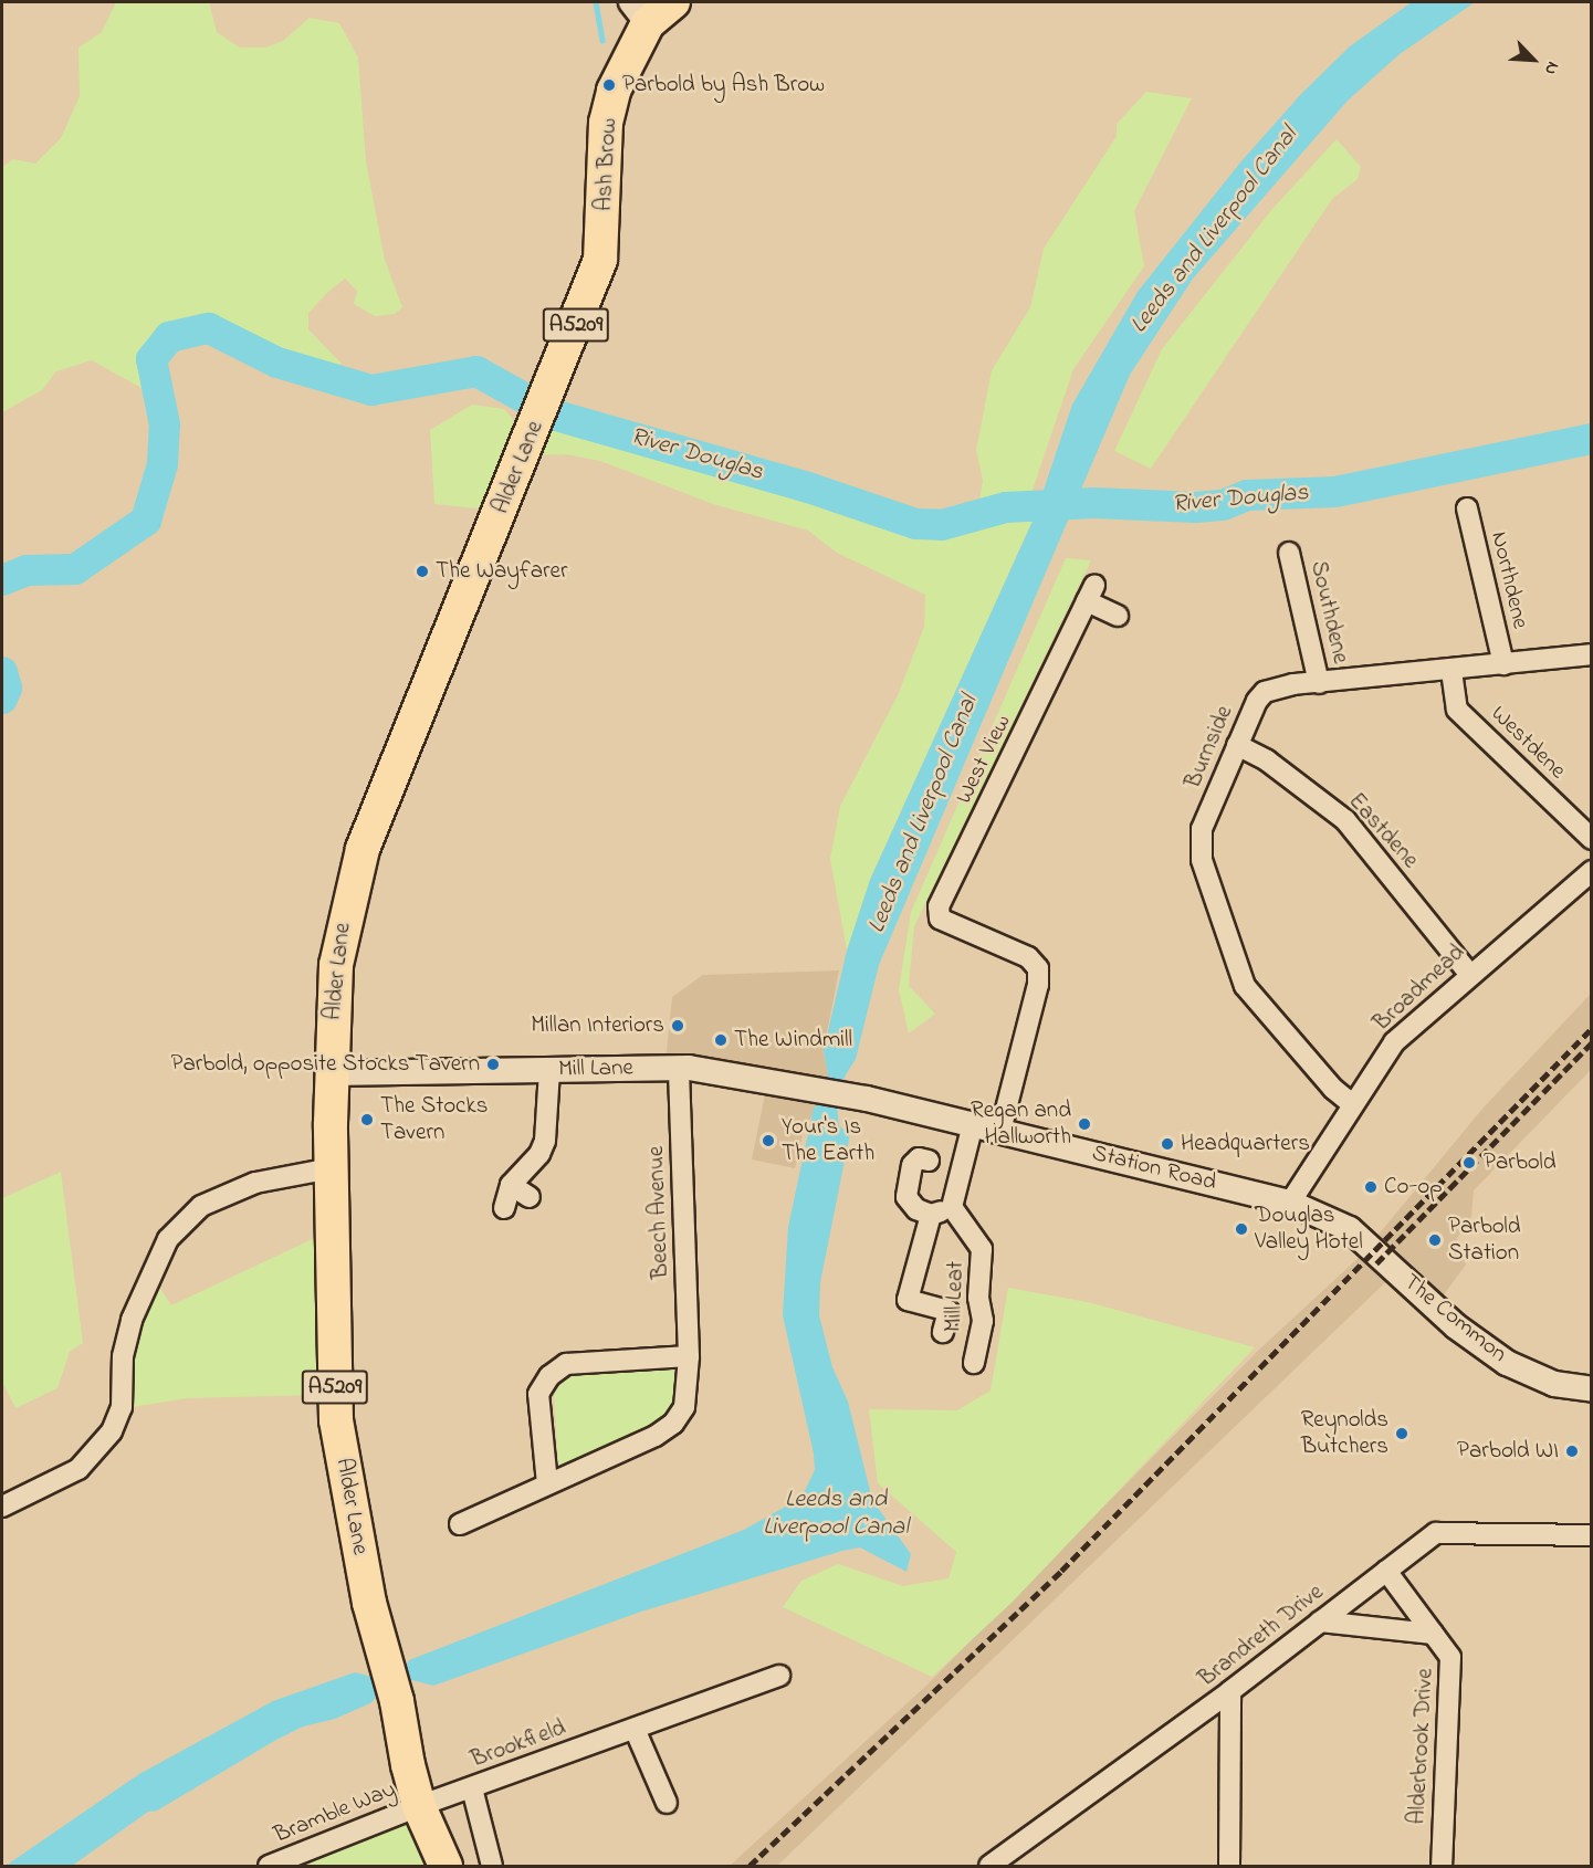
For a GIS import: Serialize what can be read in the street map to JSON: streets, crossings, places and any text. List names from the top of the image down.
{
  "streets": {
    "highway": ["Ash Brow", "A5209", "Alder Lane"],
    "street": [
      "Northdene",
      "Southdene",
      "Westdene",
      "Burnside",
      "West View",
      "Eastdene",
      "Broadmead",
      "Mill Lane",
      "Station Road",
      "Beech Avenue",
      "Mill Leat",
      "The Common",
      "Brandreth Drive",
      "Brookfield",
      "Alderbrook Drive",
      "Bramble Way"
    ]
  },
  "crossings": [
    ["Ash Brow", "Alder Lane"],
    ["Alder Lane", "Mill Lane"],
    ["Alder Lane", "Brookfield"],
    ["Alder Lane", "Bramble Way"],
    ["Northdene", "Burnside"],
    ["Southdene", "Burnside"],
    ["Westdene", "Burnside"],
    ["Burnside", "Eastdene"],
    ["Burnside", "Broadmead"],
    ["West View", "Station Road"],
    ["Eastdene", "Broadmead"],
    ["Broadmead", "Station Road"],
    ["Mill Lane", "Station Road"],
    ["Mill Lane", "Beech Avenue"],
    ["Station Road", "The Common"],
    ["Brandreth Drive", "Alderbrook Drive"],
    ["Brookfield", "Bramble Way"]
  ],
  "water": ["Leeds and Liverpool Canal", "River Douglas"],
  "places": [
    "Parbold by Ash Brow",
    "The Wayfarer",
    "Millan Interiors",
    "The Windmill",
    "Parbold, opposite Stocks Tavern",
    "The Stocks Tavern",
    "Regan and Hallworth",
    "Your's Is The Earth",
    "Headquarters",
    "Parbold",
    "Co-op",
    "Douglas Valley Hotel",
    "Parbold Station",
    "Reynolds Butchers",
    "Parbold WI"
  ],
  "north": "bottom right"
}
